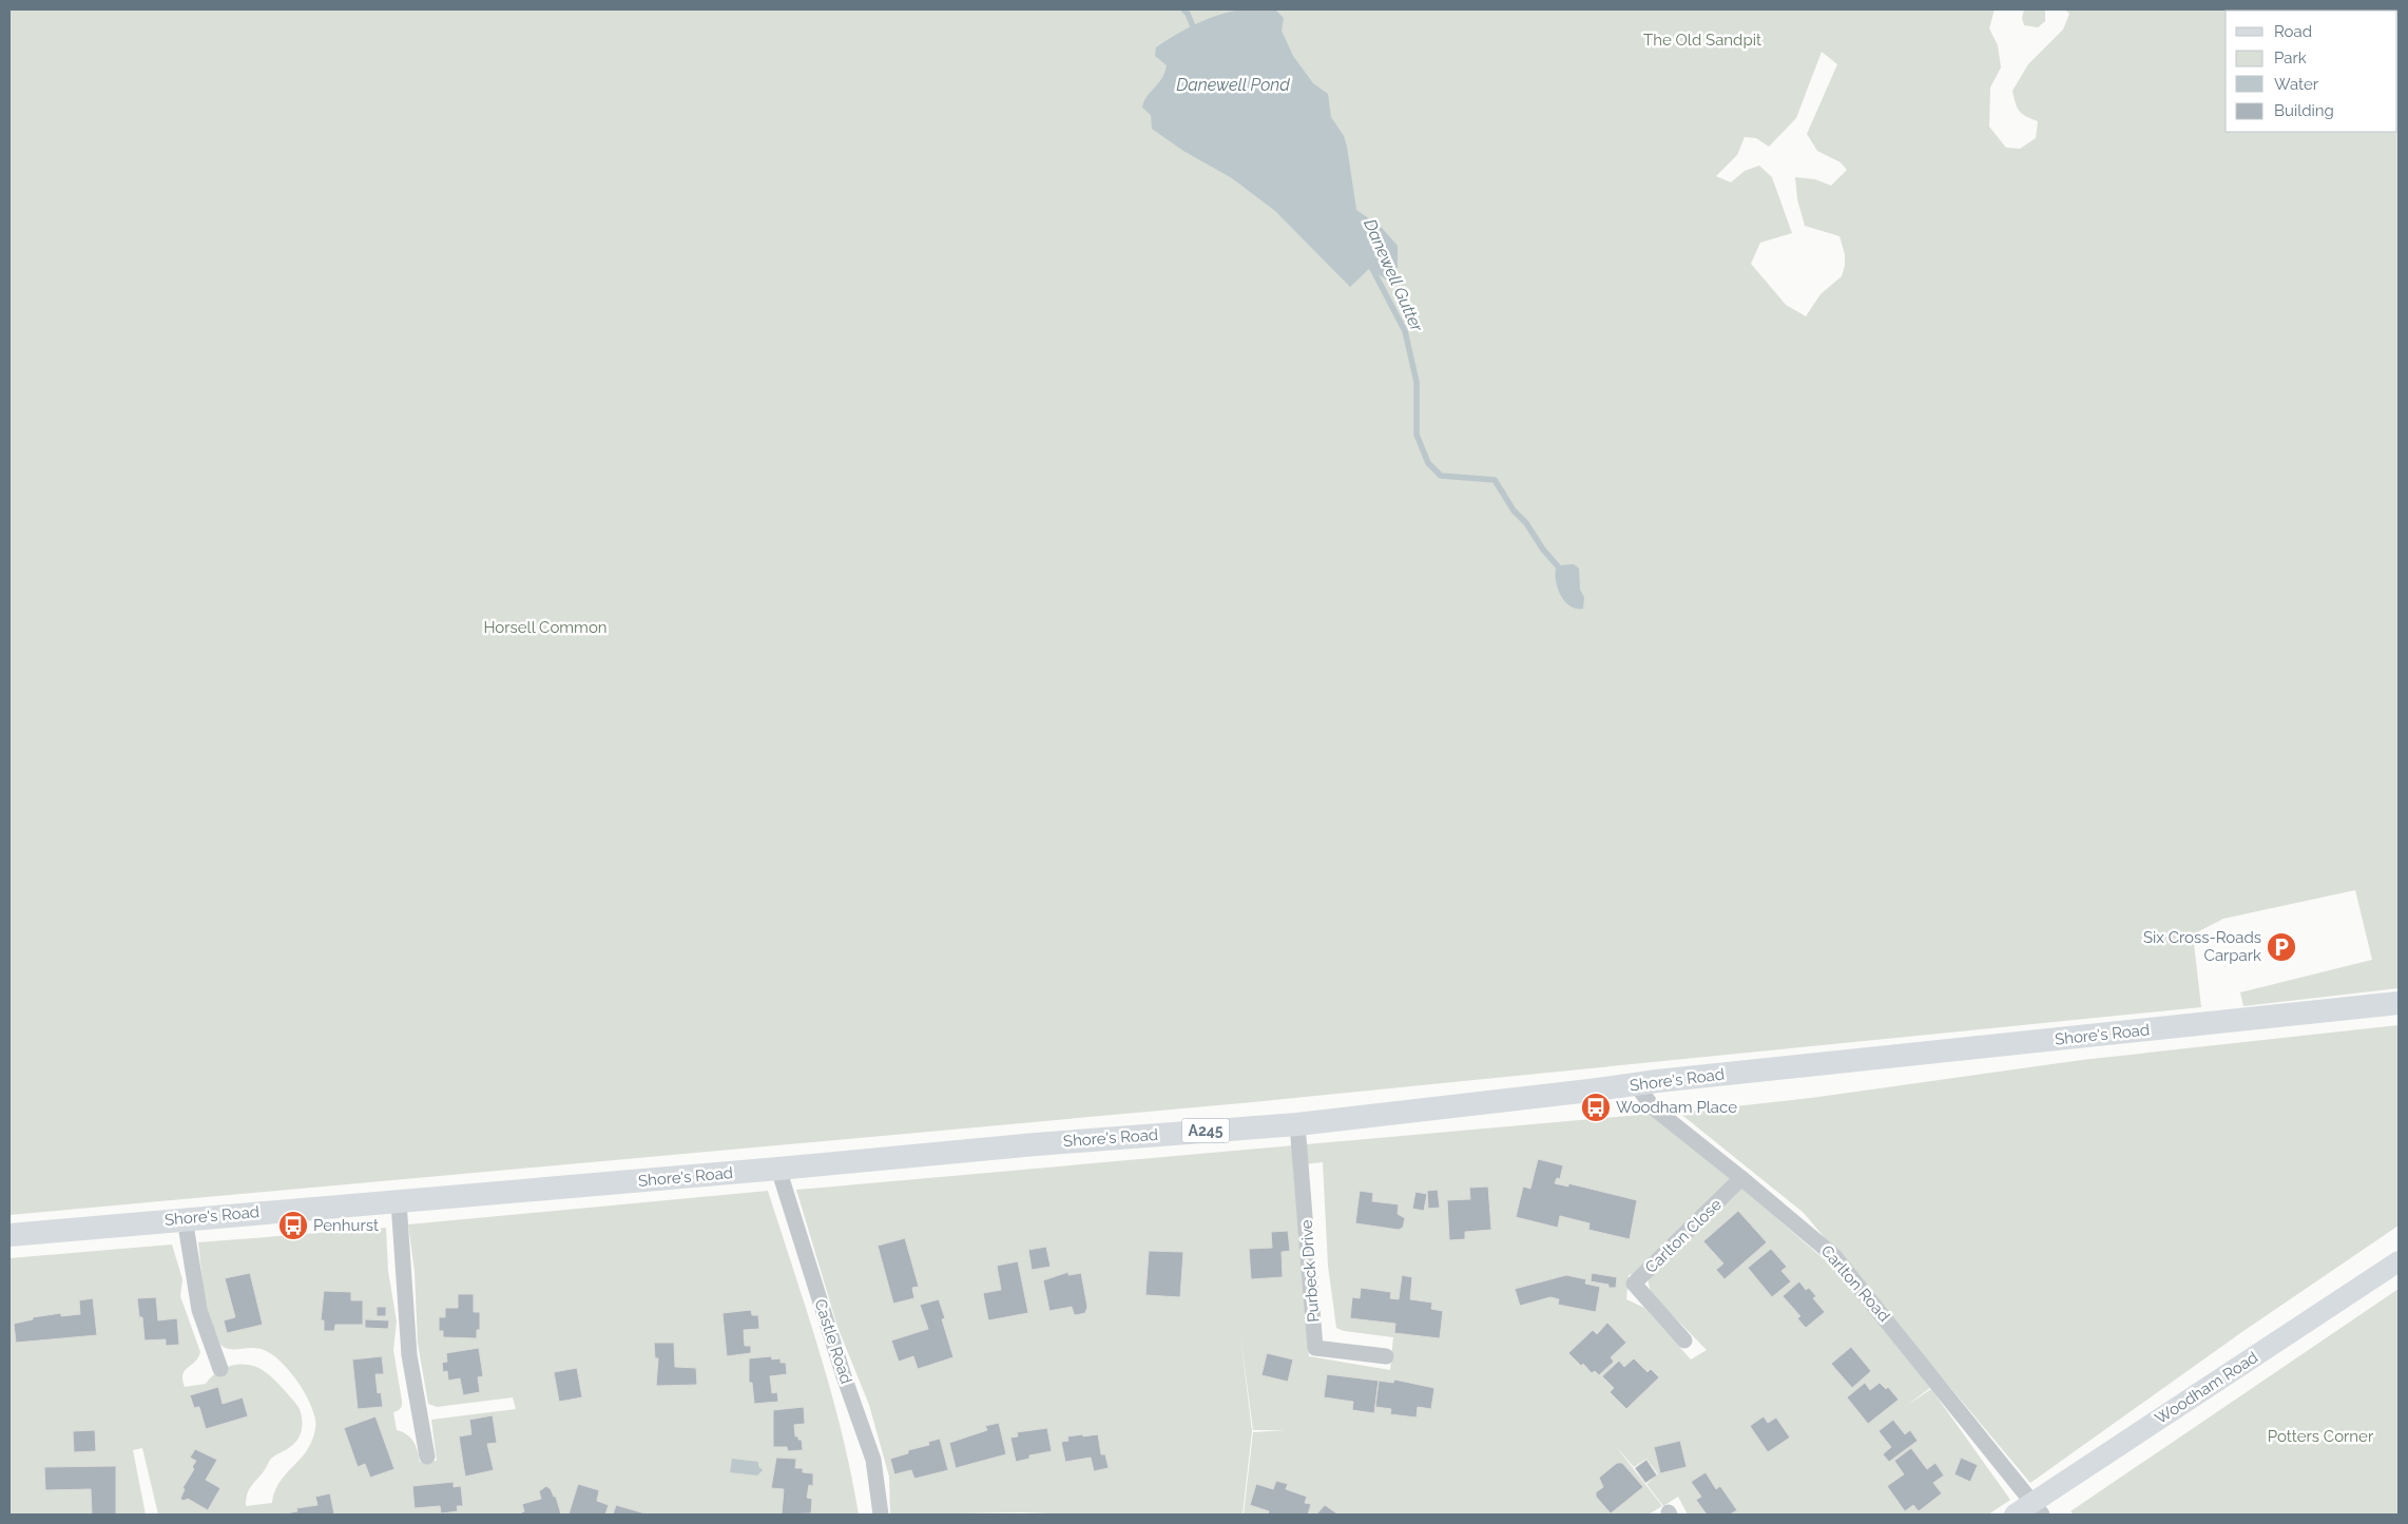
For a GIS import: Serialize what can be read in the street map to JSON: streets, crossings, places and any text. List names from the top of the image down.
{
  "streets": {
    "main road": ["Shore's Road", "A245"],
    "street": [
      "Carlton Close",
      "Purbeck Drive",
      "Carlton Road",
      "Castle Road",
      "Woodham Road"
    ]
  },
  "crossings": [
    ["Shore's Road", "Purbeck Drive"],
    ["Shore's Road", "Carlton Road"],
    ["Shore's Road", "Castle Road"],
    ["Carlton Close", "Carlton Road"],
    ["Carlton Road", "Woodham Road"]
  ],
  "water": ["Danewell Pond", "Danewell Gutter"],
  "parks": ["The Old Sandpit", "Horsell Common", "Potters Corner"],
  "places": {
    "parking": ["Six Cross-Roads Carpark"],
    "bus stop": ["Woodham Place", "Penhurst"]
  },
  "legend": [
    "Road",
    "Park",
    "Water",
    "Building"
  ]
}
